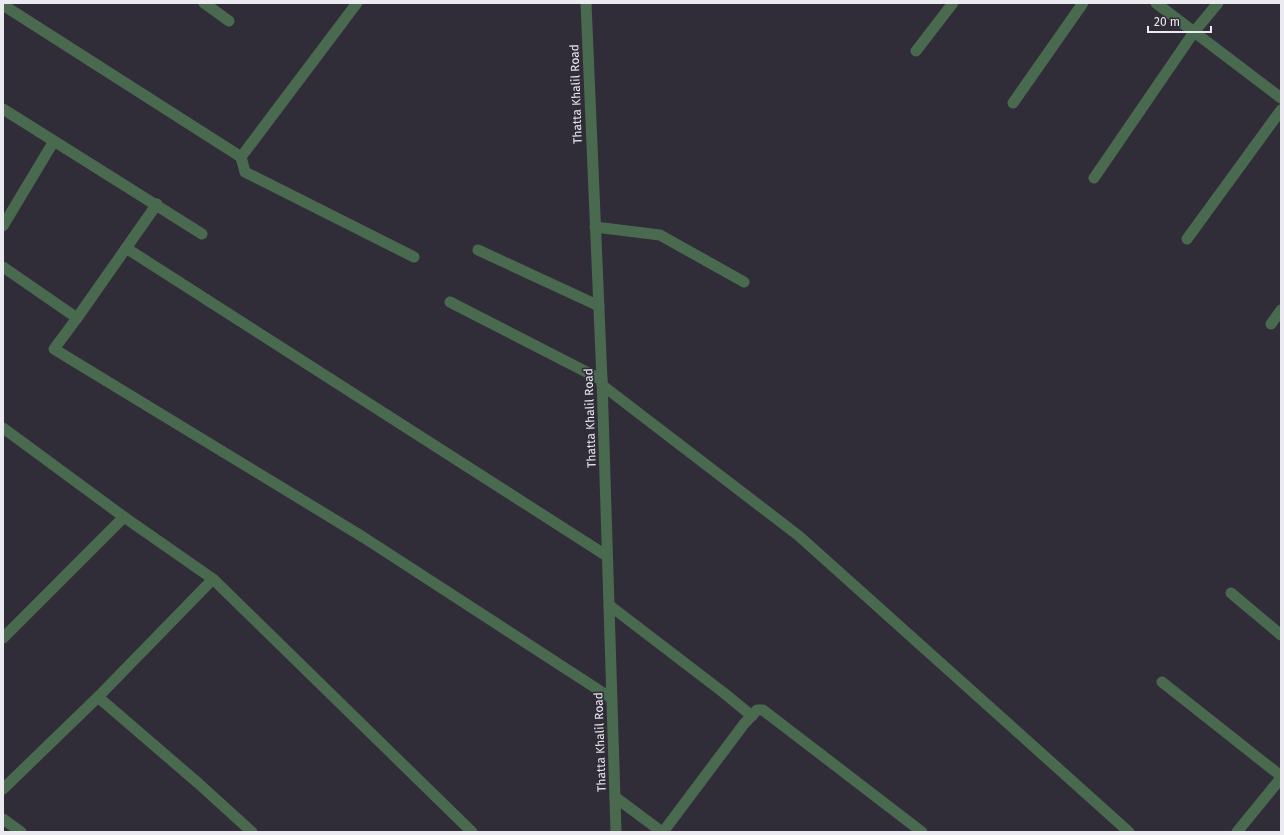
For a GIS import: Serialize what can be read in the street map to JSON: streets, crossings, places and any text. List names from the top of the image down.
{
  "streets": {
    "street": ["Thatta Khalil Road"]
  },
  "scale_bar": "20 m"
}
